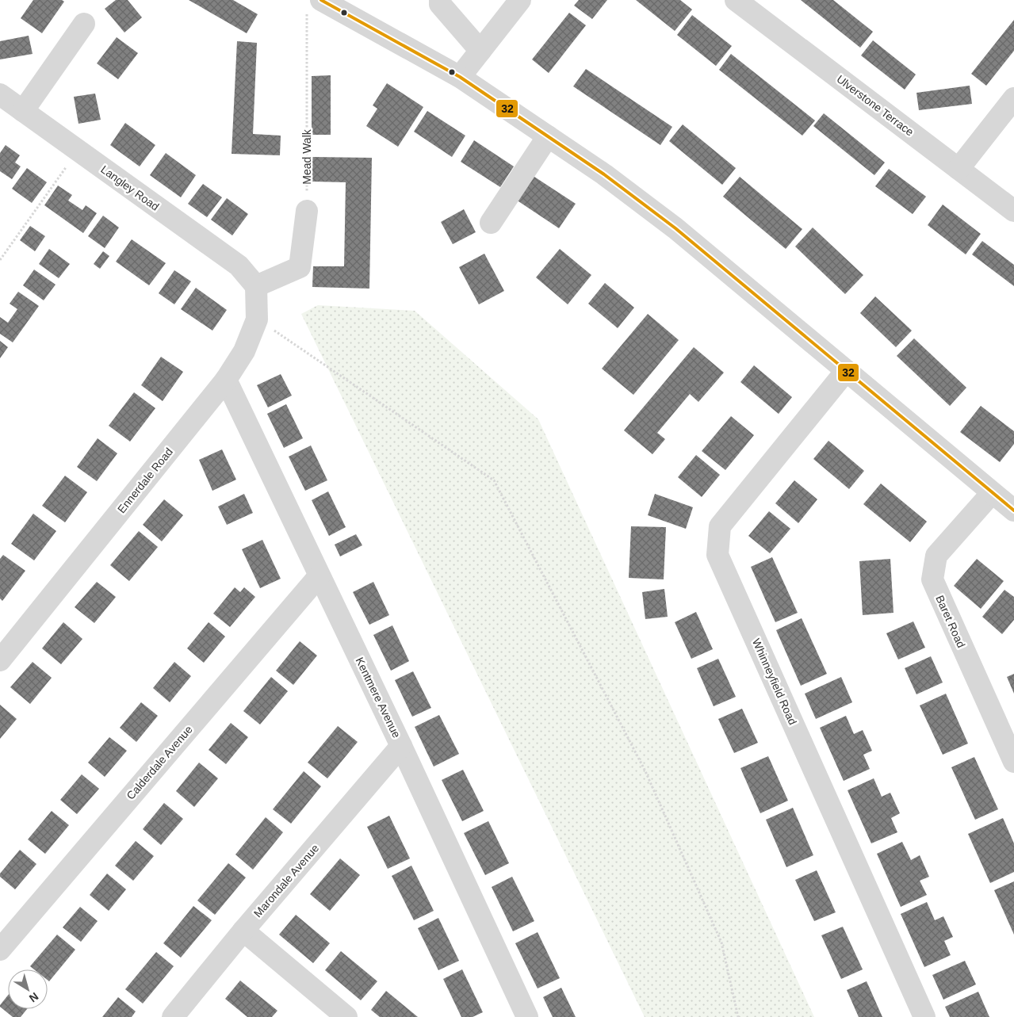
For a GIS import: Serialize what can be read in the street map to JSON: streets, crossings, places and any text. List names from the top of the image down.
{
  "streets": {
    "street": [
      "Ulverstone Terrace",
      "Langley Road",
      "Ennerdale Road",
      "Baret Road",
      "Whinneyfield Road",
      "Kentmere Avenue",
      "Calderdale Avenue",
      "Marondale Avenue"
    ],
    "path": ["Mead Walk"]
  },
  "crossings": [
    ["Langley Road", "Ennerdale Road"],
    ["Ennerdale Road", "Kentmere Avenue"],
    ["Kentmere Avenue", "Calderdale Avenue"],
    ["Kentmere Avenue", "Marondale Avenue"]
  ],
  "lines": ["transit line 32"],
  "north": "bottom right"
}
